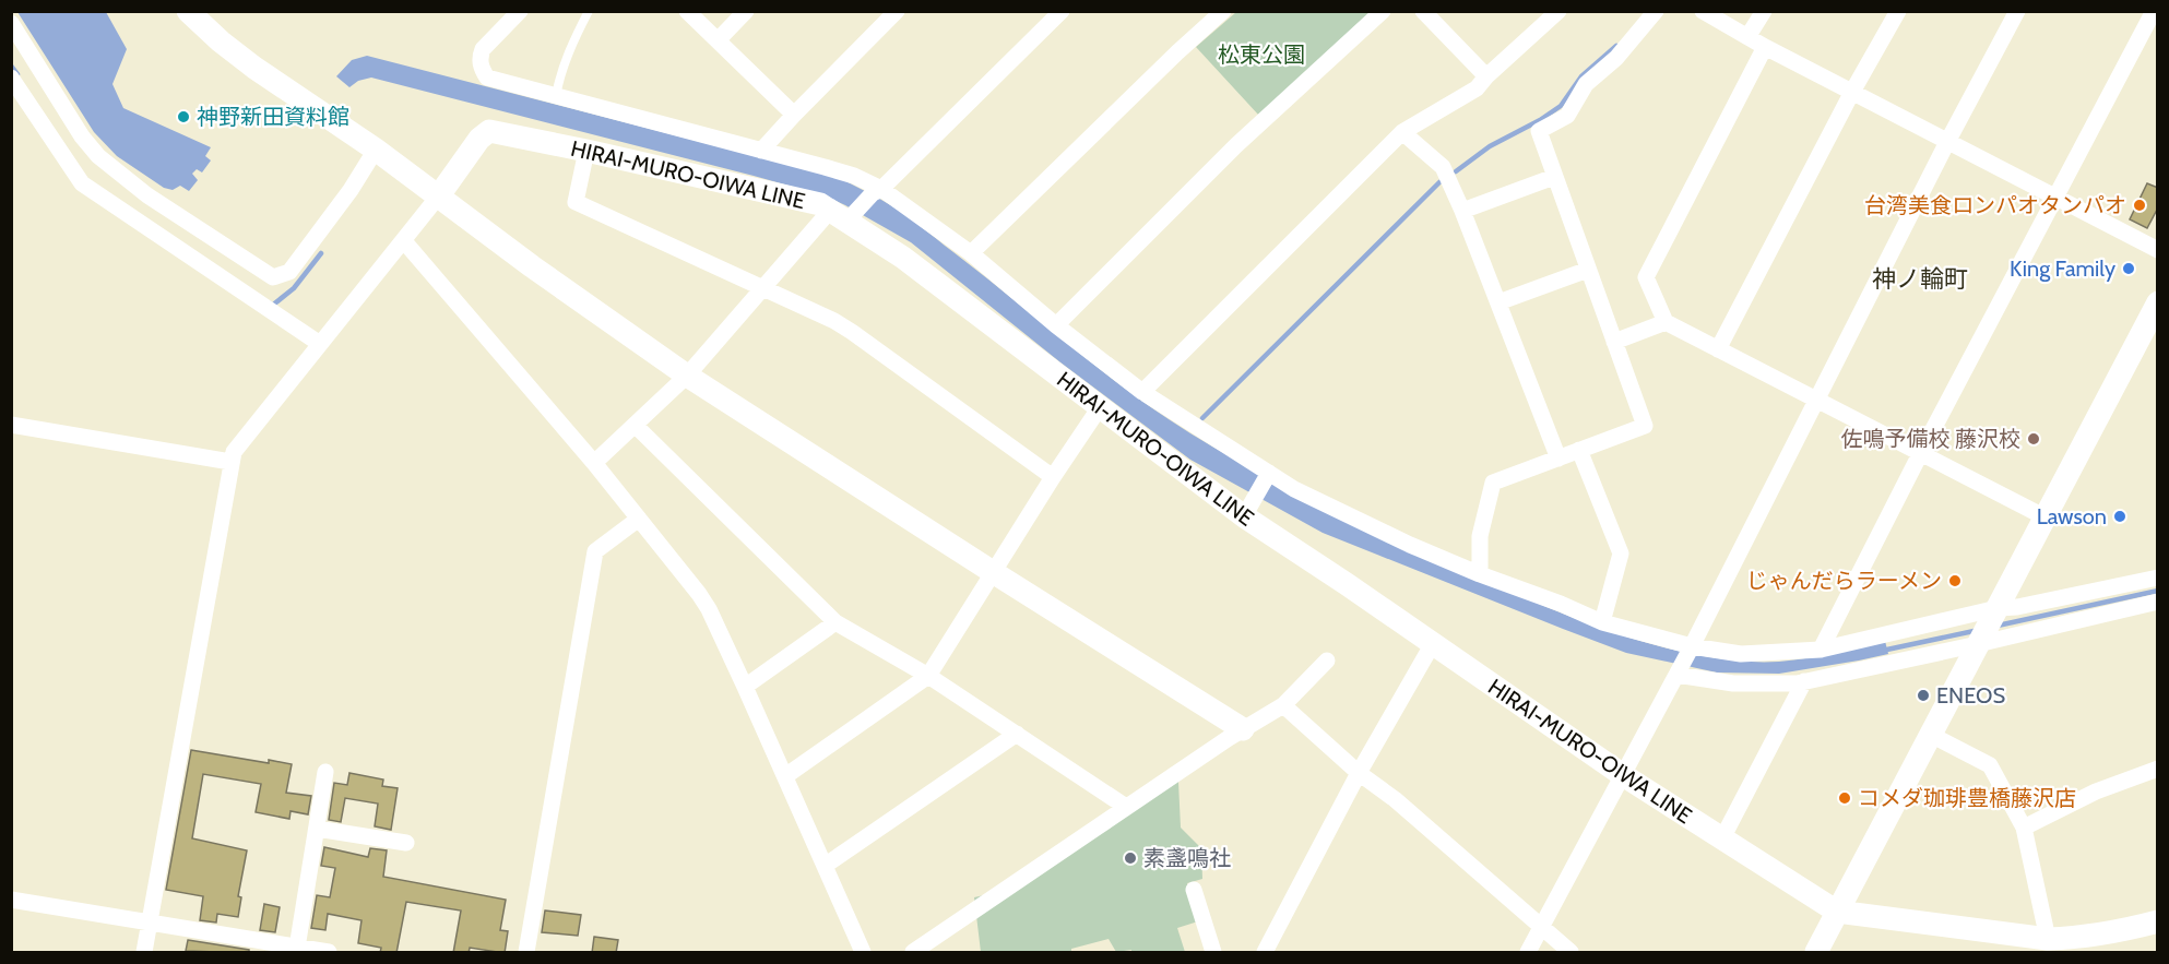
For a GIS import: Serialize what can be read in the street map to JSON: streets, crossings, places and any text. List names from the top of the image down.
{
  "streets": {
    "main road": ["HIRAI-MURO-OIWA LINE"]
  },
  "districts": ["神ノ輪町"],
  "parks": ["松東公園"],
  "places": [
    "神野新田資料館",
    "台湾美食ロンパオタンパオ",
    "King Family",
    "佐鳴予備校 藤沢校",
    "Lawson",
    "じゃんだらラーメン",
    "ENEOS",
    "コメダ珈琲豊橋藤沢店",
    "素盞鳴社"
  ]
}
